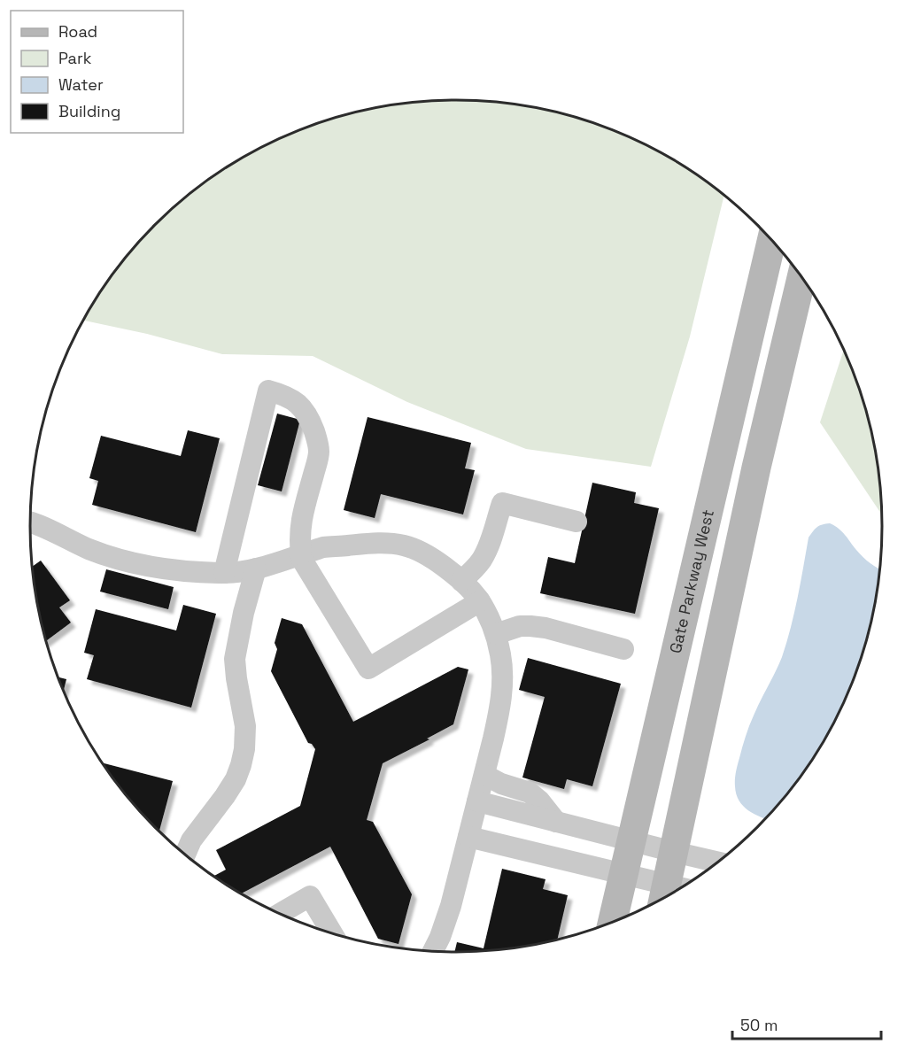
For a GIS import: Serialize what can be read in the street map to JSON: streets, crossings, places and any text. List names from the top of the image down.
{
  "streets": {
    "main road": ["Gate Parkway West"]
  },
  "legend": [
    "Road",
    "Park",
    "Water",
    "Building"
  ],
  "scale_bar": "50 m"
}
